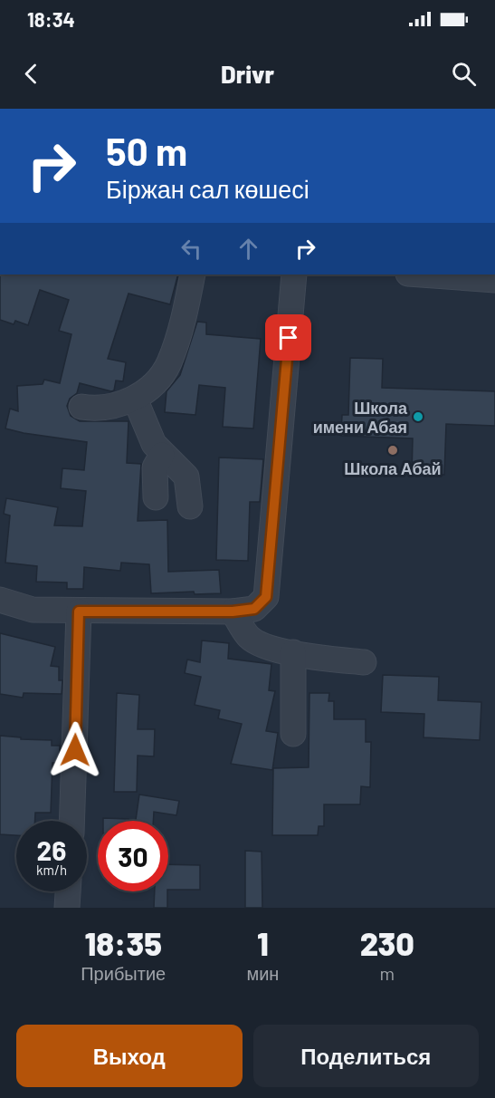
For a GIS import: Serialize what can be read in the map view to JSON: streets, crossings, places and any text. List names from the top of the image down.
{
  "places": ["Школа имени Абая", "Школа Абай"],
  "page": {
    "status": "18:34",
    "header": "Drivr",
    "turn": ["50 m", "Біржан сал көшесі"],
    "speed": "26 km/h",
    "limit": "30",
    "eta": [
      "18:35",
      "Прибытие",
      "1",
      "мин",
      "230",
      "m"
    ],
    "buttons": ["Выход", "Поделиться"]
  }
}
